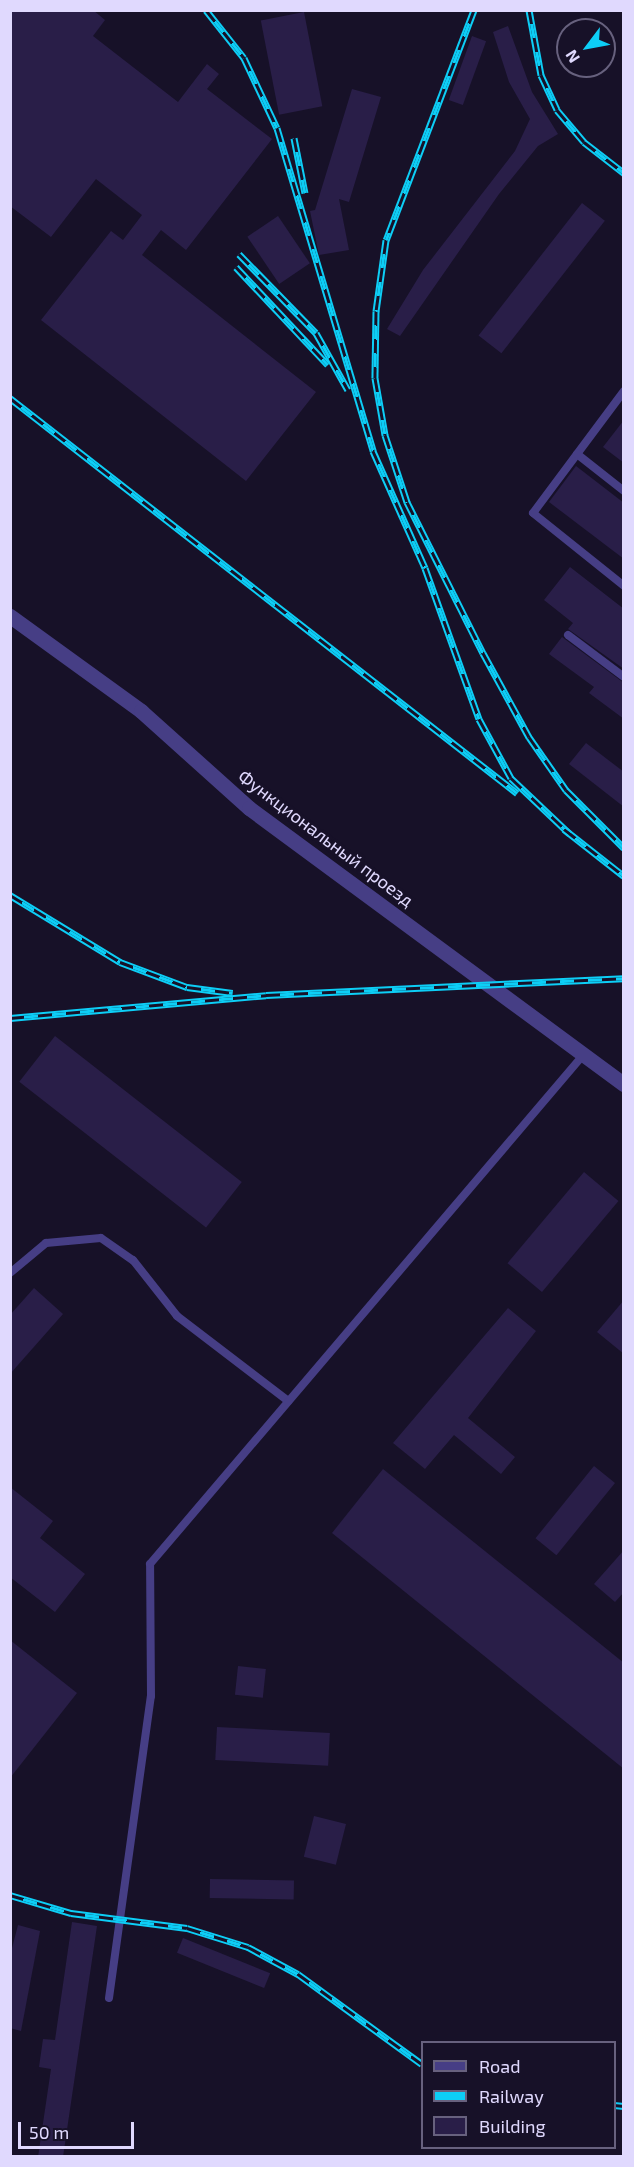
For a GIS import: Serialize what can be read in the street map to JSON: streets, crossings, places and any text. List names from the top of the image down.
{
  "streets": {
    "street": ["Функциональный проезд"]
  },
  "legend": ["Road", "Railway", "Building"],
  "scale_bar": "50 m",
  "north": "bottom left"
}
